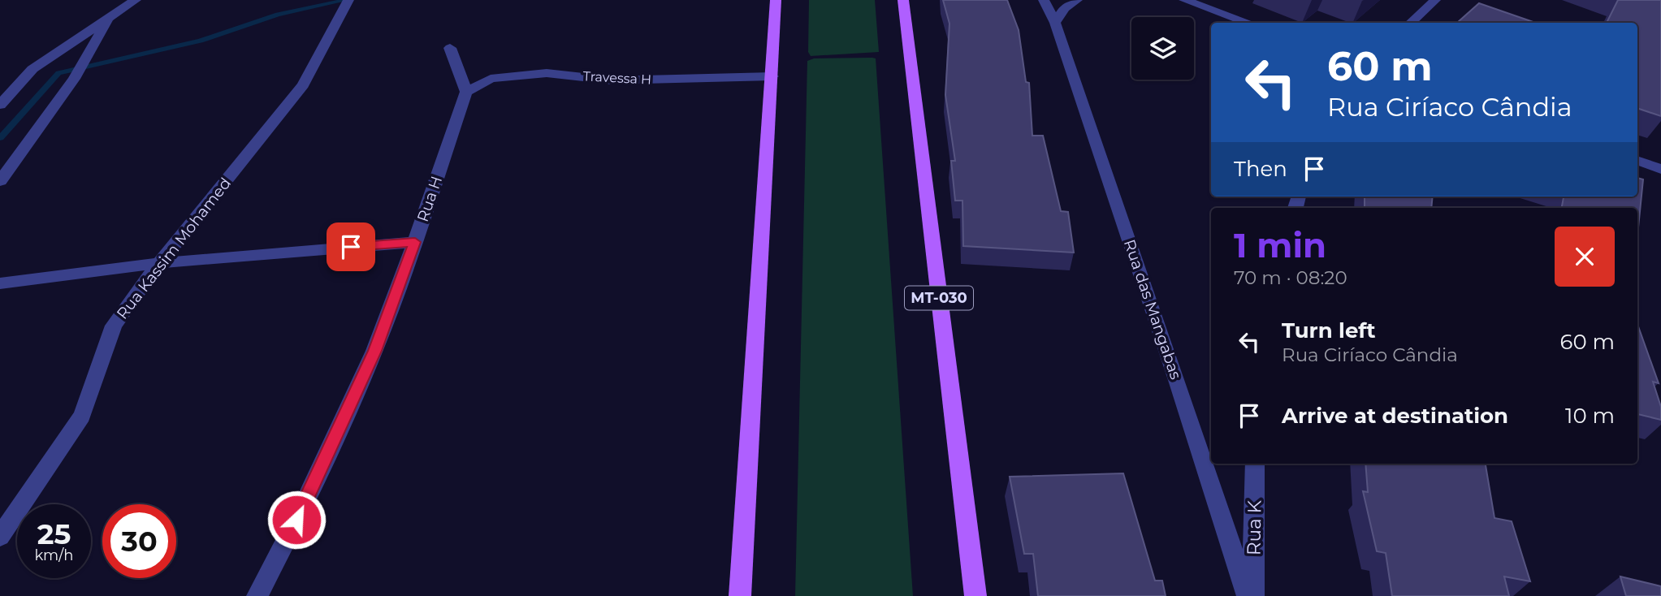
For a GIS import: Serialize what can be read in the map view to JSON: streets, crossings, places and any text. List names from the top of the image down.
{
  "streets": {
    "main road": ["MT-030"],
    "street": [
      "Travessa H",
      "Rua H",
      "Rua Kassim Mohamed",
      "Rua das Mangabas",
      "Rua K"
    ]
  },
  "crossings": [
    ["Travessa H", "Rua H"]
  ],
  "page": {
    "turn": ["60 m", "Rua Ciríaco Cândia"],
    "then": "Then",
    "heading": ["1 min", "70 m · 08:20"],
    "list": [
      {
        "name": "Turn left",
        "note": "Rua Ciríaco Cândia",
        "value": "60 m"
      },
      {
        "name": "Arrive at destination",
        "value": "10 m"
      }
    ],
    "speed": "25 km/h",
    "limit": "30"
  }
}
